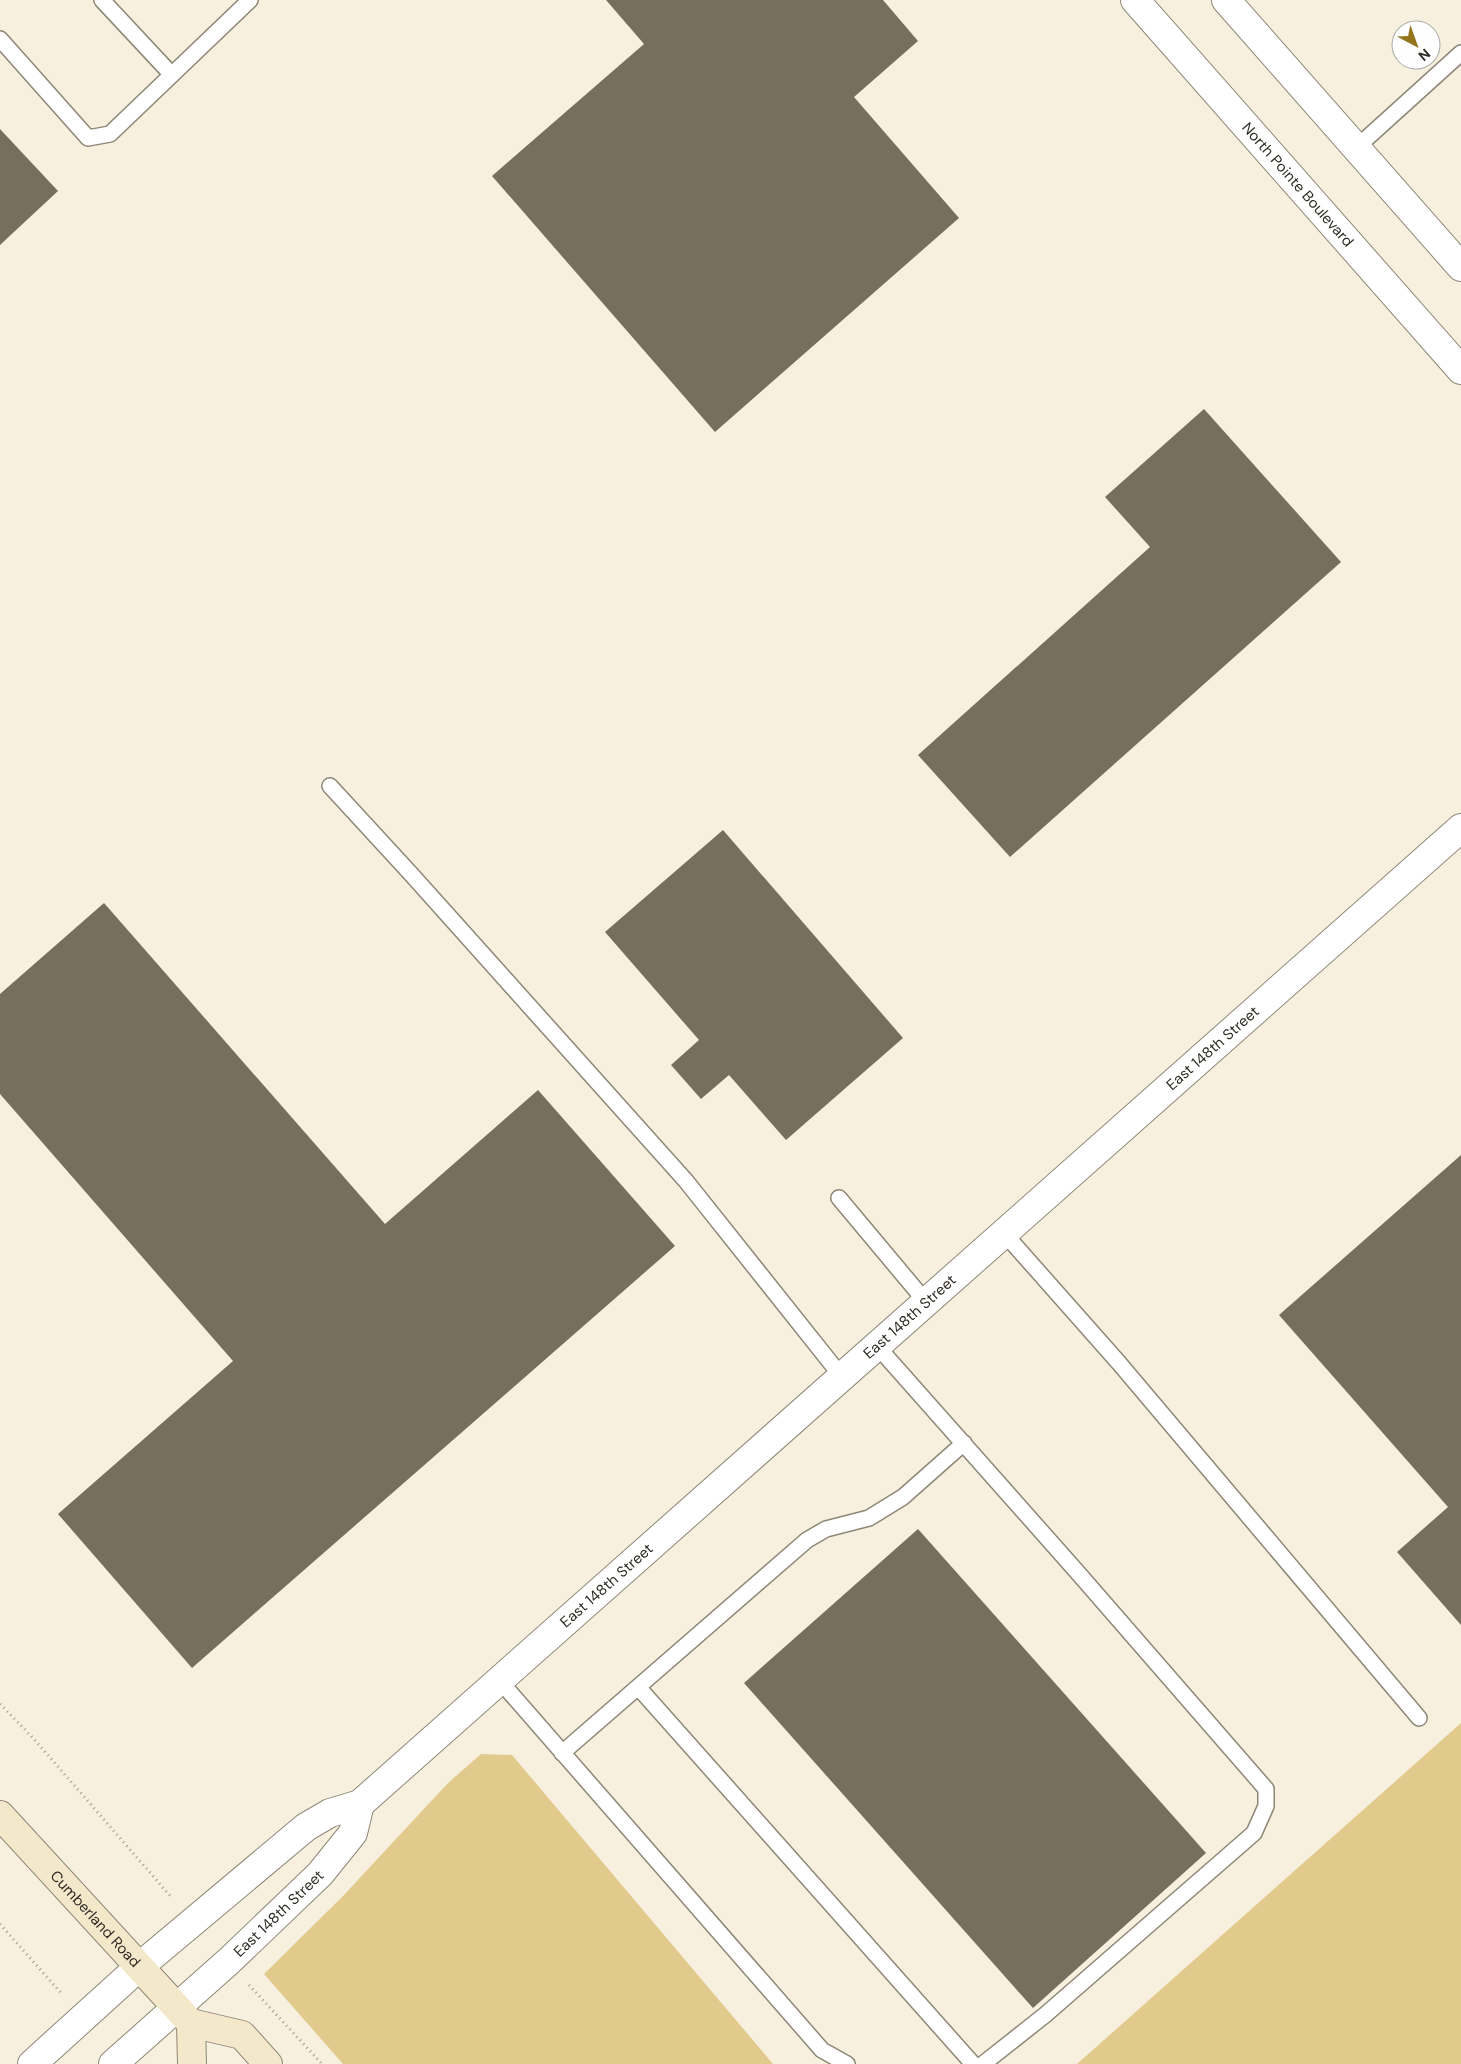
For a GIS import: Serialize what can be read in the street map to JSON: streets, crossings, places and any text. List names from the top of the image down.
{
  "streets": {
    "street": ["North Pointe Boulevard", "East 148th Street", "Cumberland Road"]
  },
  "crossings": [
    ["East 148th Street", "Cumberland Road"]
  ],
  "north": "bottom right"
}
